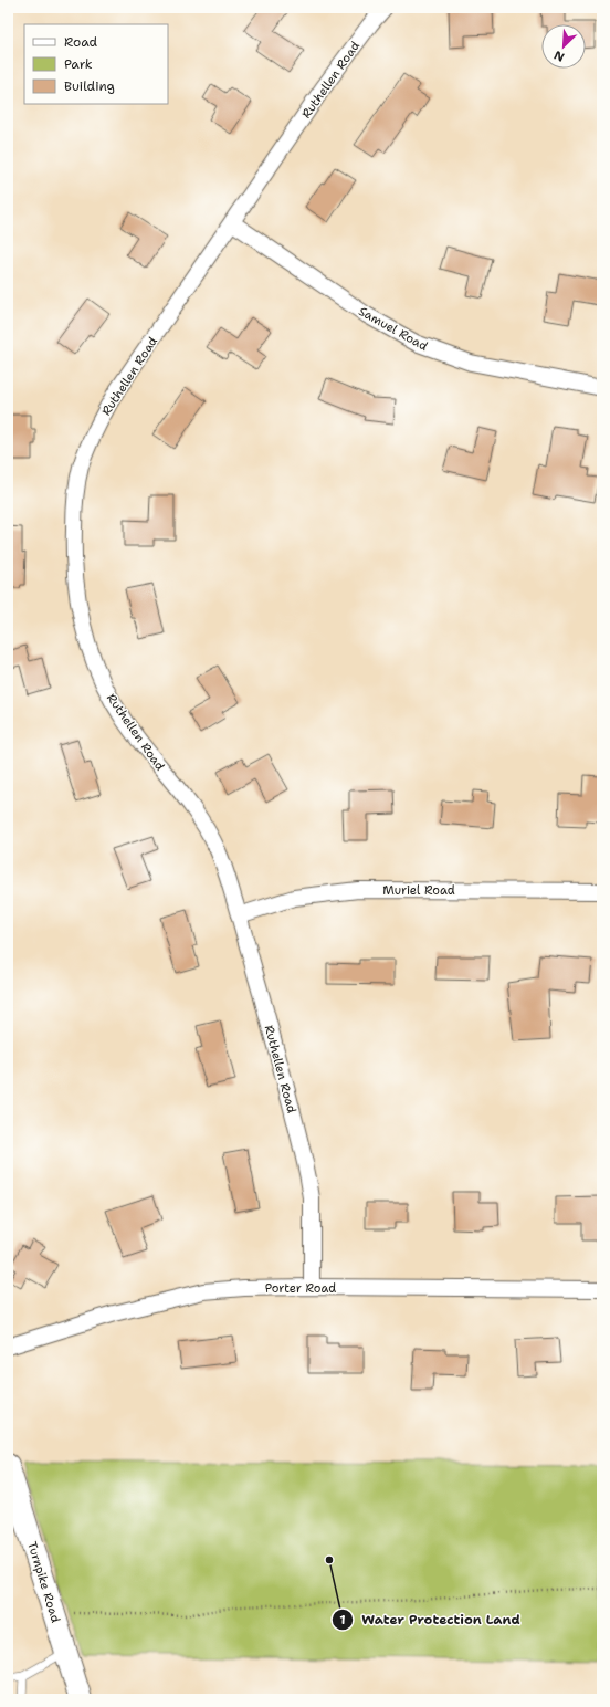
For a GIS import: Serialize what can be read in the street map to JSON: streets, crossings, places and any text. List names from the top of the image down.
{
  "streets": {
    "main road": ["Turnpike Road"],
    "street": [
      "Ruthellen Road",
      "Samuel Road",
      "Muriel Road",
      "Porter Road"
    ]
  },
  "crossings": [
    ["Ruthellen Road", "Samuel Road"],
    ["Ruthellen Road", "Muriel Road"],
    ["Ruthellen Road", "Porter Road"]
  ],
  "places": ["Water Protection Land"],
  "legend": ["Road", "Park", "Building"],
  "north": "bottom left"
}
